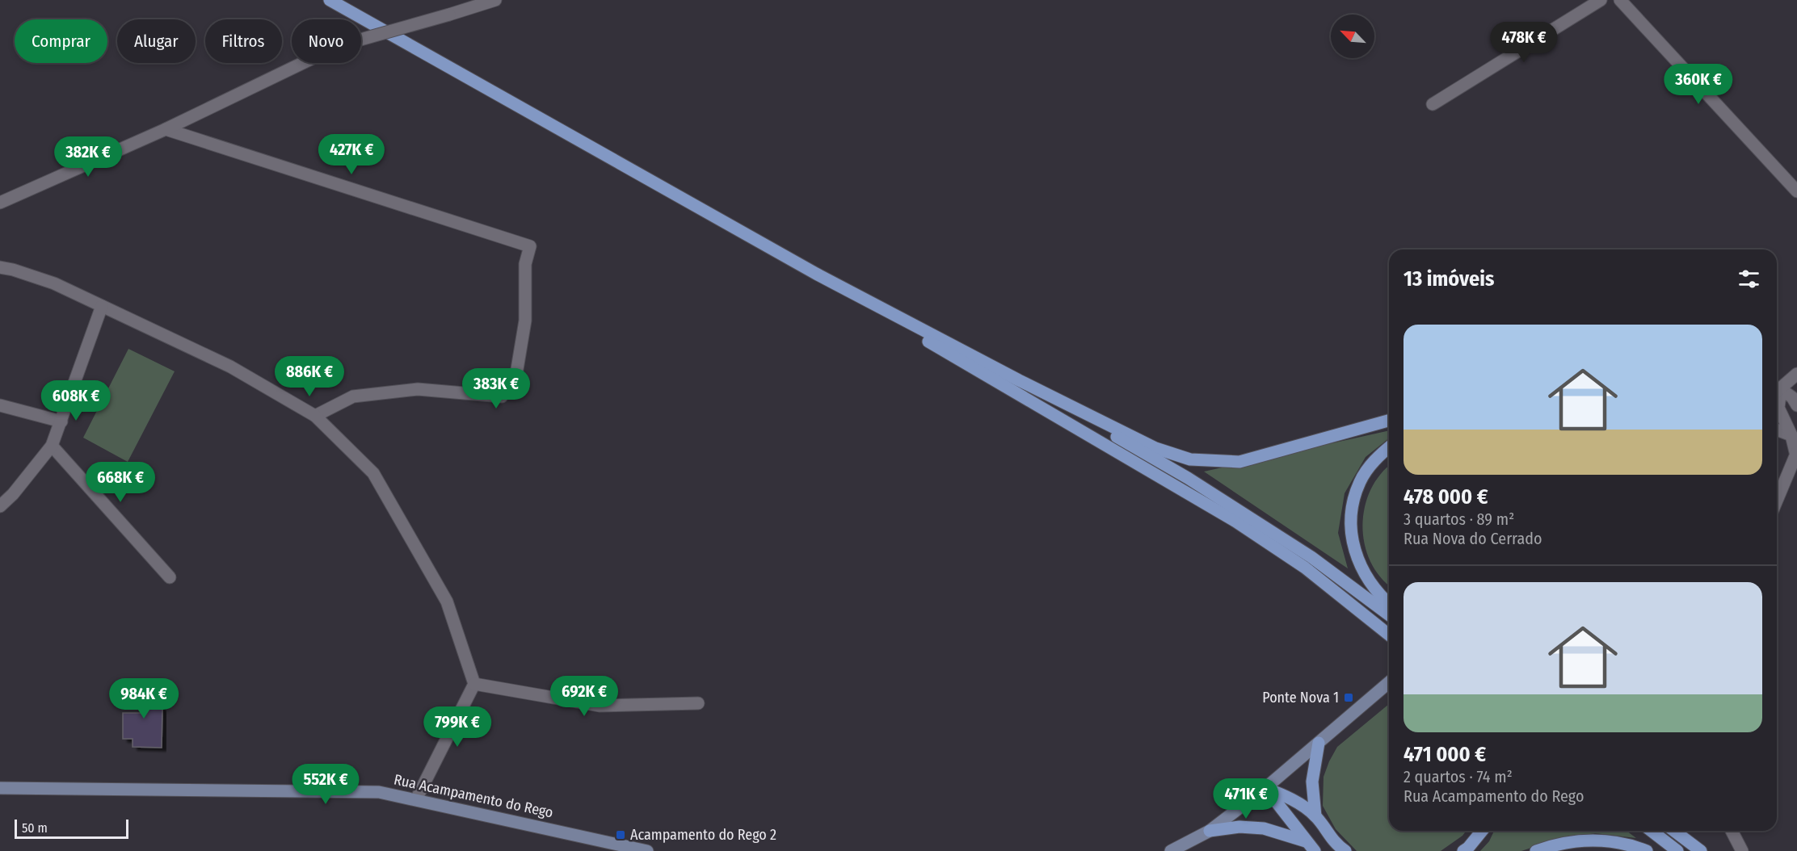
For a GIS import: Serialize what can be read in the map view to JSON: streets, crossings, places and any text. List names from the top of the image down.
{
  "streets": {
    "main road": ["Rua Acampamento do Rego"]
  },
  "places": {
    "transit": ["Ponte Nova 1", "Acampamento do Rego 2"]
  },
  "scale_bar": "50 m",
  "north": "top left",
  "page": {
    "chip": [
      "Comprar",
      "Alugar",
      "Filtros",
      "Novo"
    ],
    "price": [
      "478K €",
      "360K €",
      "427K €",
      "382K €",
      "886K €",
      "383K €",
      "608K €",
      "668K €",
      "692K €",
      "984K €",
      "799K €",
      "552K €",
      "471K €"
    ],
    "heading": "13 imóveis",
    "list": [
      {
        "name": "478 000 €",
        "note": "3 quartos · 89 m² · Rua Nova do Cerrado"
      },
      {
        "name": "471 000 €",
        "note": "2 quartos · 74 m² · Rua Acampamento do Rego"
      }
    ],
    "scale": "50 m"
  }
}
